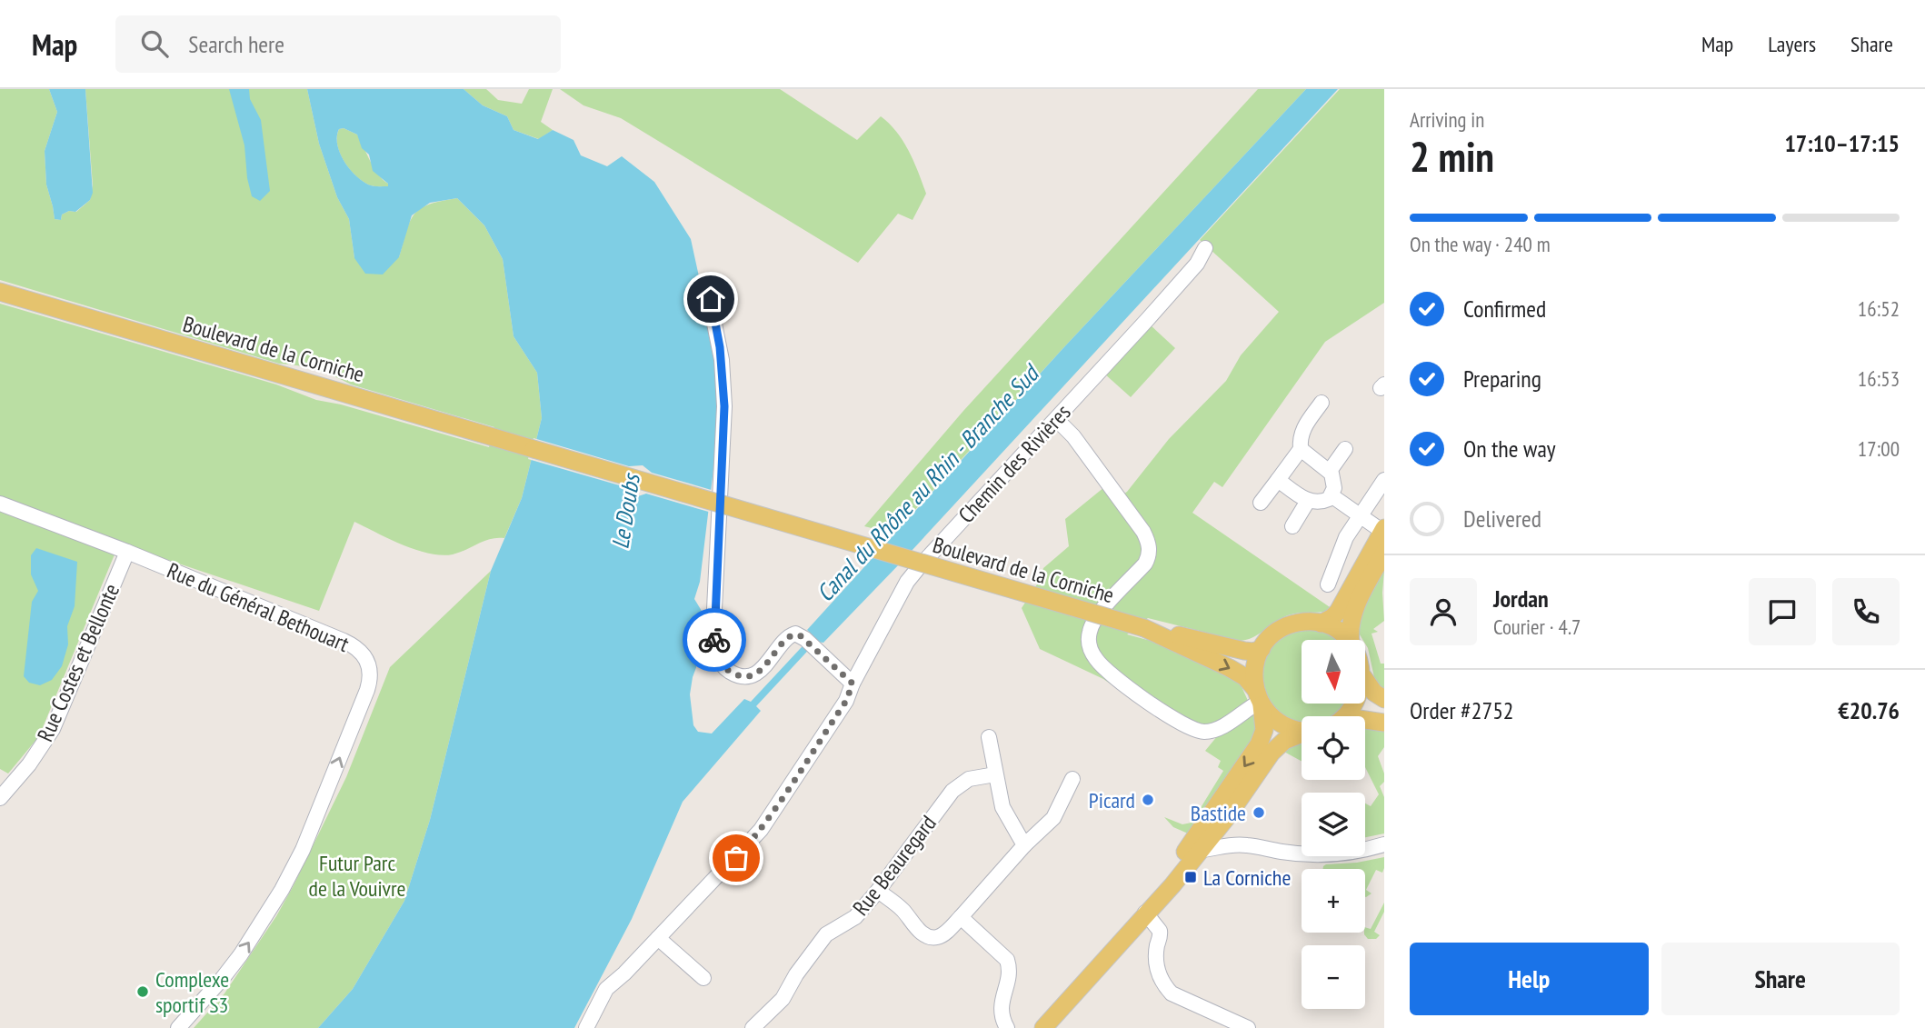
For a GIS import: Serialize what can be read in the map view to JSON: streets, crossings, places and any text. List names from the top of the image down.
{
  "streets": {
    "main road": ["Boulevard de la Corniche"],
    "street": [
      "Chemin des Rivières",
      "Rue du Général Bethouart",
      "Rue Costes et Bellonte",
      "Rue Beauregard"
    ]
  },
  "crossings": [
    ["Rue du Général Bethouart", "Rue Costes et Bellonte"]
  ],
  "water": ["Canal du Rhône au Rhin - Branche Sud", "Le Doubs"],
  "parks": ["Futur Parc de la Vouivre"],
  "places": {
    "other": ["Picard", "Bastide", "Complexe sportif S3"],
    "transit": ["La Corniche"]
  },
  "north": "bottom",
  "page": {
    "header": "Map",
    "search": "Search here",
    "nav": ["Map", "Layers", "Share"],
    "heading": ["2 min", "Arriving in", "17:10–17:15"],
    "panel": [
      "Jordan",
      "Courier · 4.7",
      "Order #2752",
      "€20.76"
    ],
    "bar": "On the way · 240 m",
    "list": [
      ["Confirmed", "16:52"],
      ["Preparing", "16:53"],
      ["On the way", "17:00"],
      "Delivered"
    ],
    "map_buttons": ["+", "−"],
    "buttons": ["Help", "Share"]
  }
}
